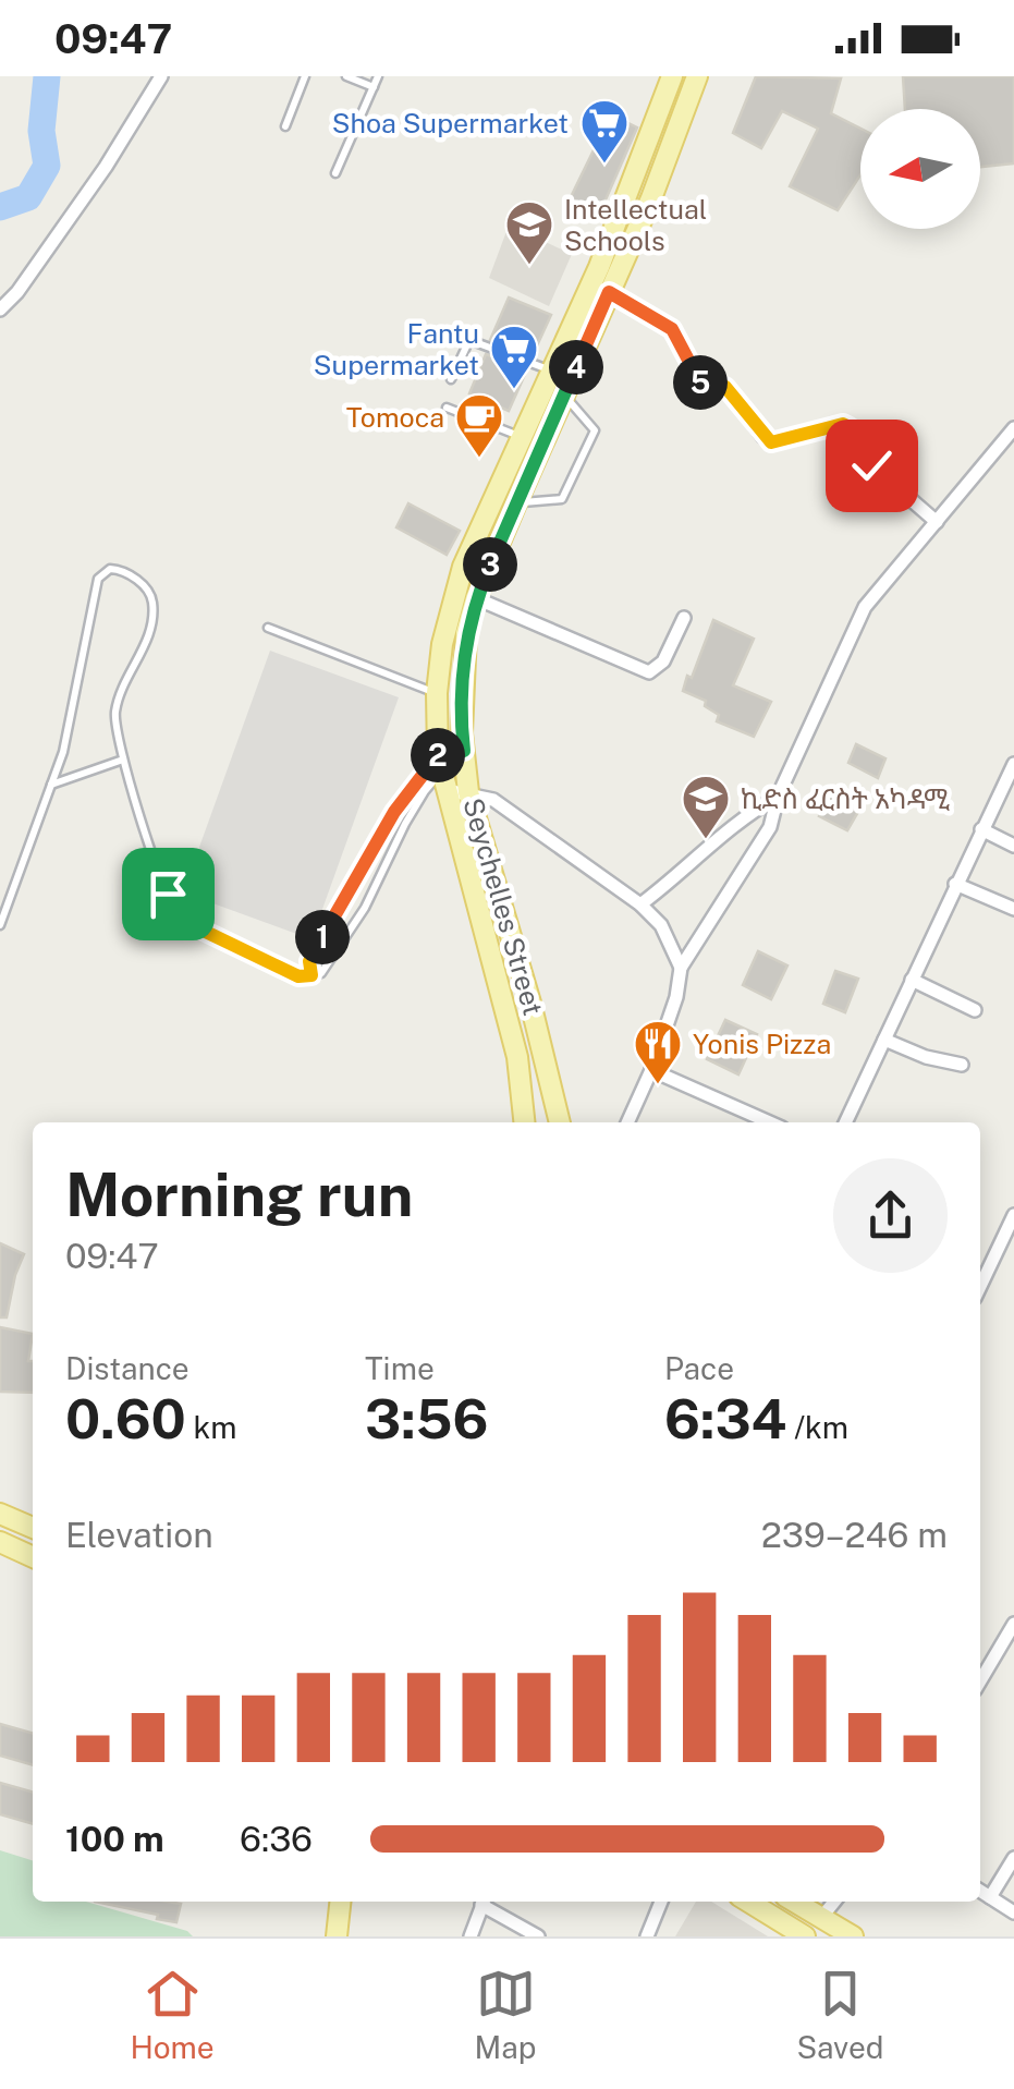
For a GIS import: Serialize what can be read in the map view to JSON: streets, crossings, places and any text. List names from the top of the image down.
{
  "streets": {
    "main road": ["Seychelles Street"]
  },
  "places": {
    "supermarket": ["Shoa Supermarket", "Fantu Supermarket"],
    "school or university": ["Intellectual Schools", "ኪድስ ፈርስት አካዳሚ"],
    "cafe": ["Tomoca"],
    "restaurant": ["Yonis Pizza"]
  },
  "north": "left",
  "page": {
    "status": "09:47",
    "pins": [
      "4",
      "5",
      "3",
      "2",
      "1"
    ],
    "heading": ["Morning run", "09:47"],
    "stats": [
      ["Distance", "0.60 km"],
      ["Time", "3:56"],
      ["Pace", "6:34 /km"]
    ],
    "chart": ["Elevation", "239–246 m"],
    "list": [
      {
        "name": "100 m",
        "note": "6:36"
      }
    ],
    "tabs": ["Home", "Map", "Saved"]
  }
}
